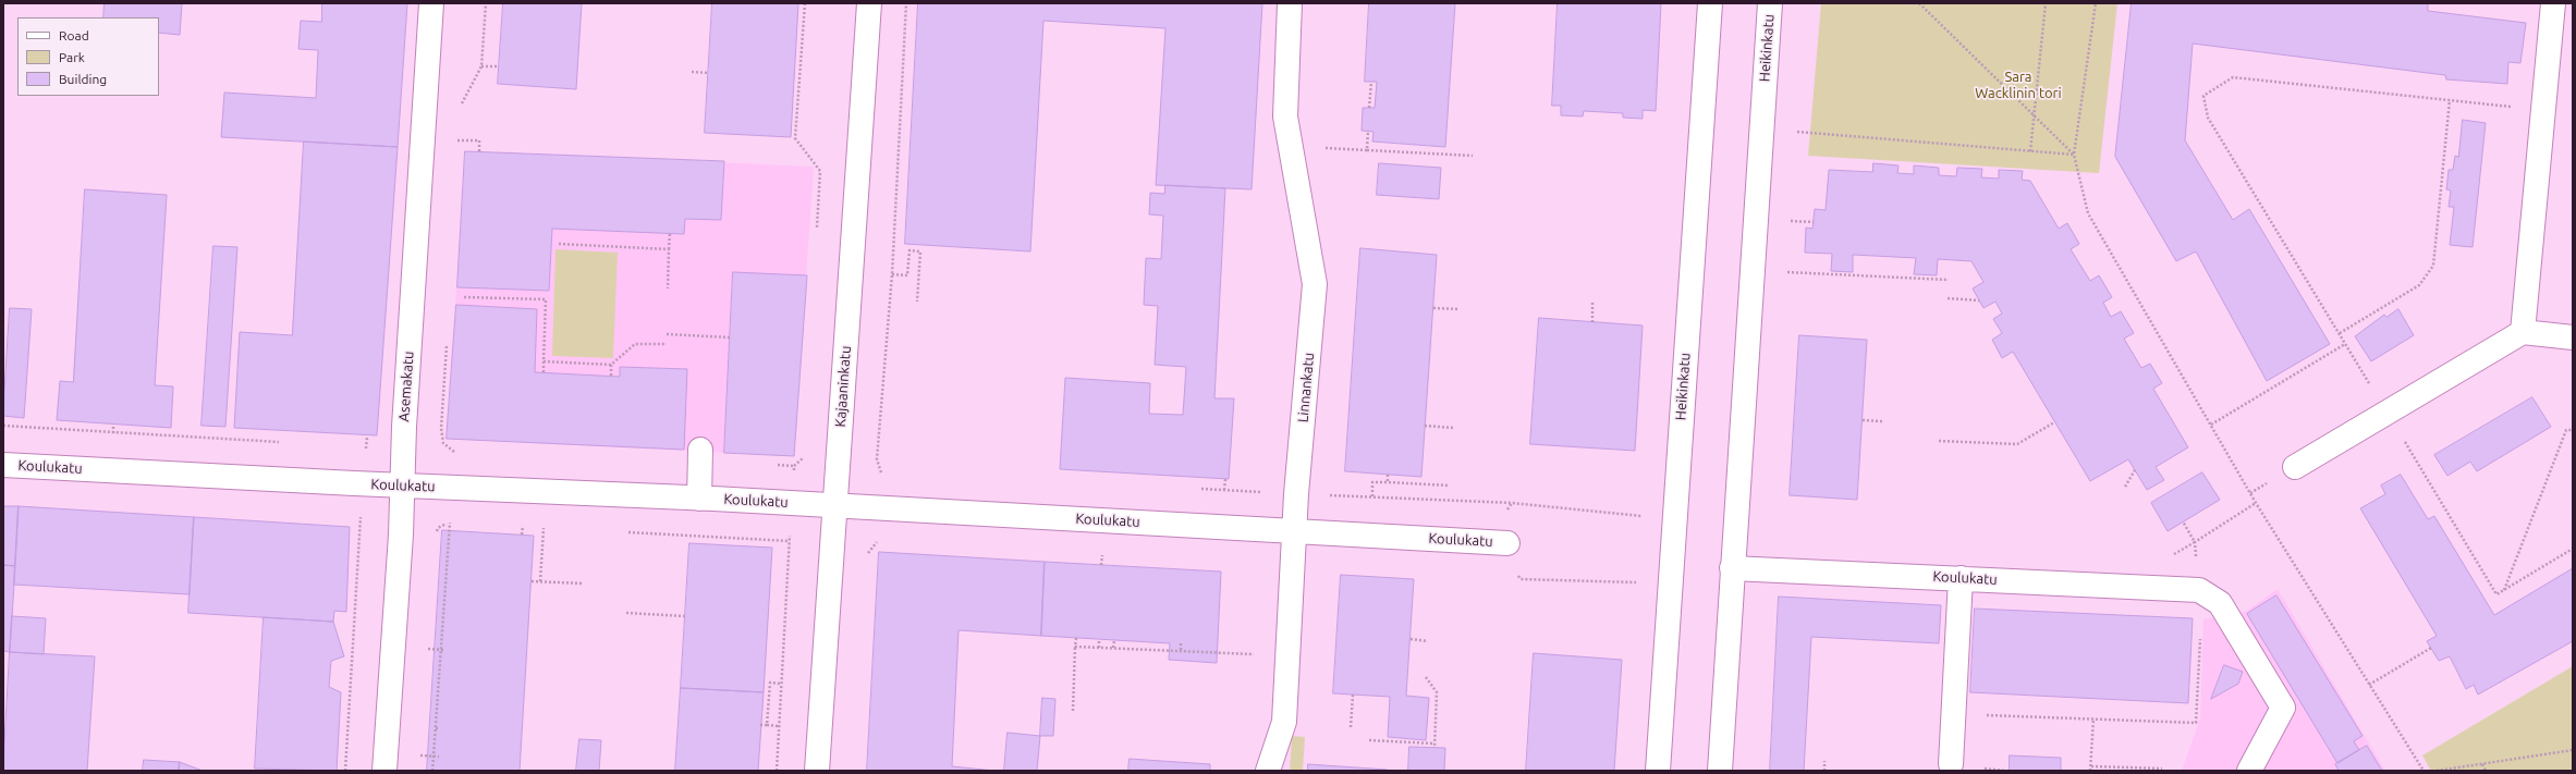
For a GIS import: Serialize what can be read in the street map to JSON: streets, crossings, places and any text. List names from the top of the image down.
{
  "streets": {
    "street": [
      "Heikinkatu",
      "Asemakatu",
      "Kajaaninkatu",
      "Linnankatu",
      "Koulukatu"
    ]
  },
  "crossings": [
    ["Heikinkatu", "Koulukatu"],
    ["Asemakatu", "Koulukatu"],
    ["Kajaaninkatu", "Koulukatu"],
    ["Linnankatu", "Koulukatu"]
  ],
  "parks": ["Sara Wacklinin tori"],
  "legend": ["Road", "Park", "Building"]
}
